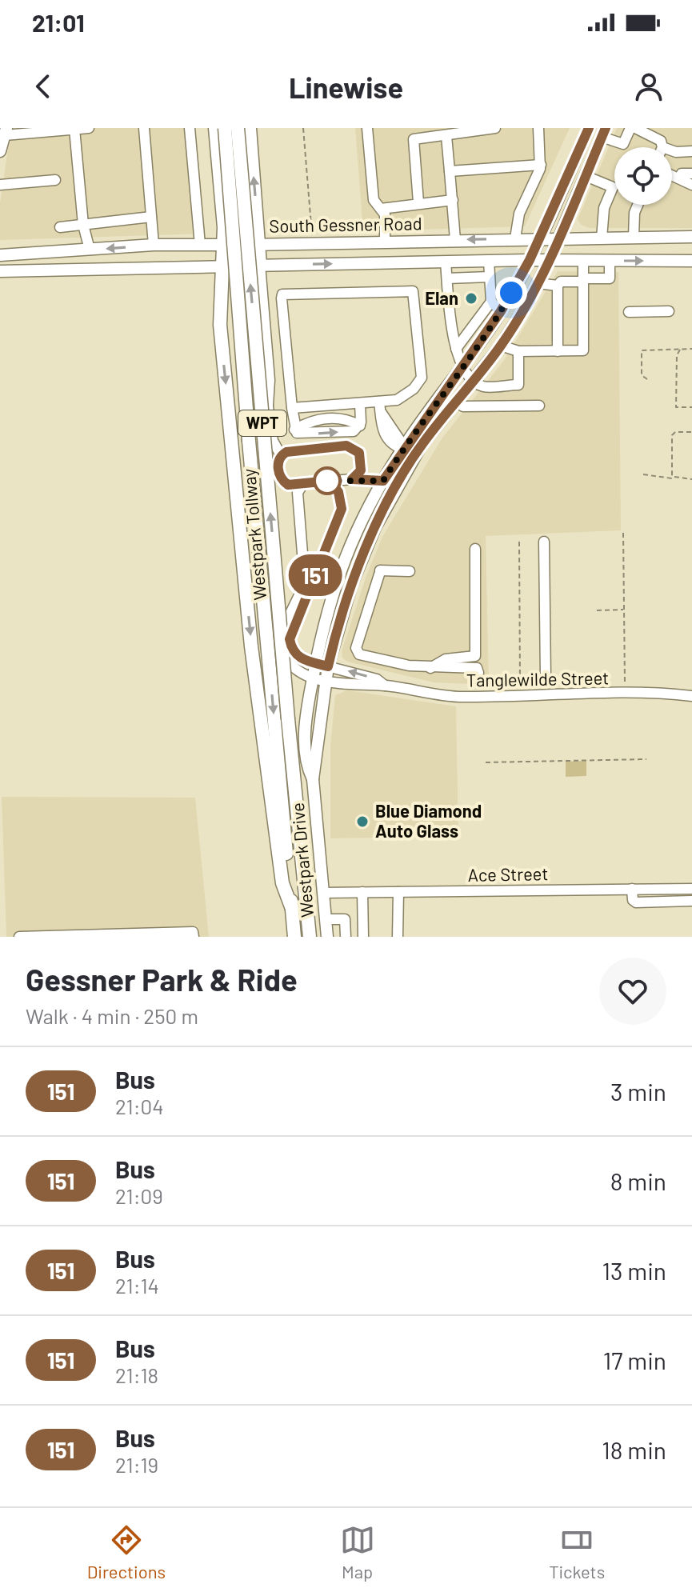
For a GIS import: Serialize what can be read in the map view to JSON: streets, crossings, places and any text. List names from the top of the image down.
{
  "streets": {
    "highway": ["WPT", "Westpark Tollway"],
    "main road": ["South Gessner Road", "Westpark Drive"],
    "street": ["Tanglewilde Street", "Ace Street"]
  },
  "crossings": [
    ["South Gessner Road", "Westpark Drive"],
    ["Tanglewilde Street", "Westpark Drive"],
    ["Westpark Drive", "Ace Street"]
  ],
  "places": ["Elan", "Blue Diamond Auto Glass"],
  "lines": ["bus line 151"],
  "page": {
    "status": "21:01",
    "header": "Linewise",
    "on_map": "151",
    "heading": ["Gessner Park & Ride", "Walk · 4 min · 250 m"],
    "list": [
      {
        "mark": "151",
        "name": "Bus",
        "note": "21:04",
        "value": "3 min"
      },
      {
        "mark": "151",
        "name": "Bus",
        "note": "21:09",
        "value": "8 min"
      },
      {
        "mark": "151",
        "name": "Bus",
        "note": "21:14",
        "value": "13 min"
      },
      {
        "mark": "151",
        "name": "Bus",
        "note": "21:18",
        "value": "17 min"
      },
      {
        "mark": "151",
        "name": "Bus",
        "note": "21:19",
        "value": "18 min"
      }
    ],
    "tabs": ["Directions", "Map", "Tickets"]
  }
}
